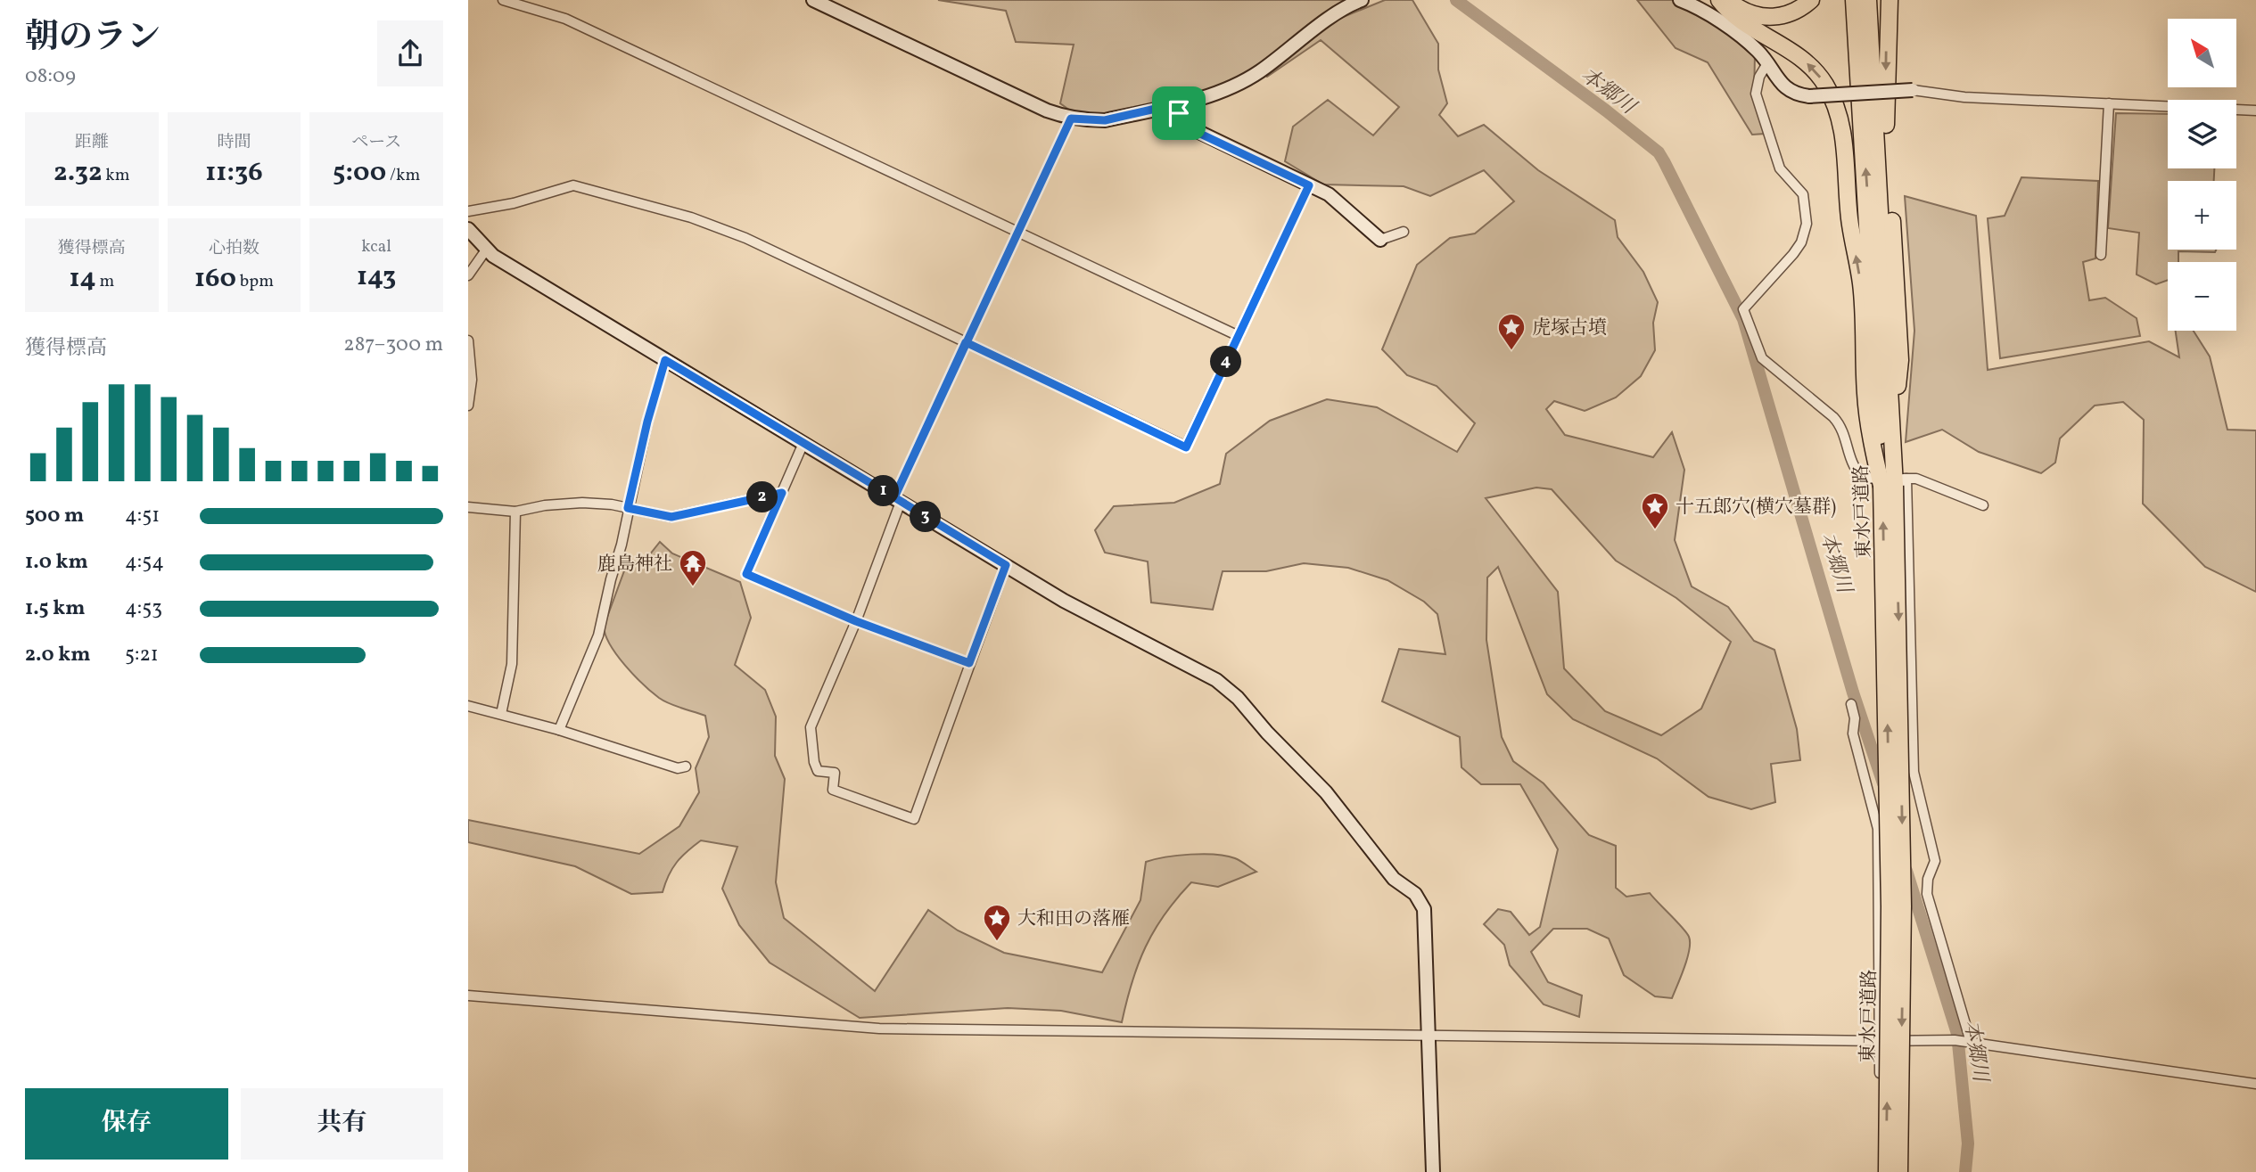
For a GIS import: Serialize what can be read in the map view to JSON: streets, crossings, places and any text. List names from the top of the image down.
{
  "streets": {
    "highway": ["東水戸道路"]
  },
  "water": ["本郷川"],
  "places": {
    "place": ["虎塚古墳", "十五郎穴(横穴墓群)", "大和田の落雁"],
    "temple": ["鹿島神社"]
  },
  "north": "top left",
  "page": {
    "heading": ["朝のラン", "08:09"],
    "map_buttons": ["+", "−"],
    "stats": [
      ["距離", "2.32 km"],
      ["時間", "11:36"],
      ["ペース", "5:00 /km"],
      ["獲得標高", "14 m"],
      ["心拍数", "160 bpm"],
      ["kcal", "143"]
    ],
    "chart": ["獲得標高", "287–300 m"],
    "pins": [
      "4",
      "1",
      "2",
      "3"
    ],
    "list": [
      {
        "name": "500 m",
        "note": "4:51"
      },
      {
        "name": "1.0 km",
        "note": "4:54"
      },
      {
        "name": "1.5 km",
        "note": "4:53"
      },
      {
        "name": "2.0 km",
        "note": "5:21"
      }
    ],
    "buttons": ["保存", "共有"]
  }
}
